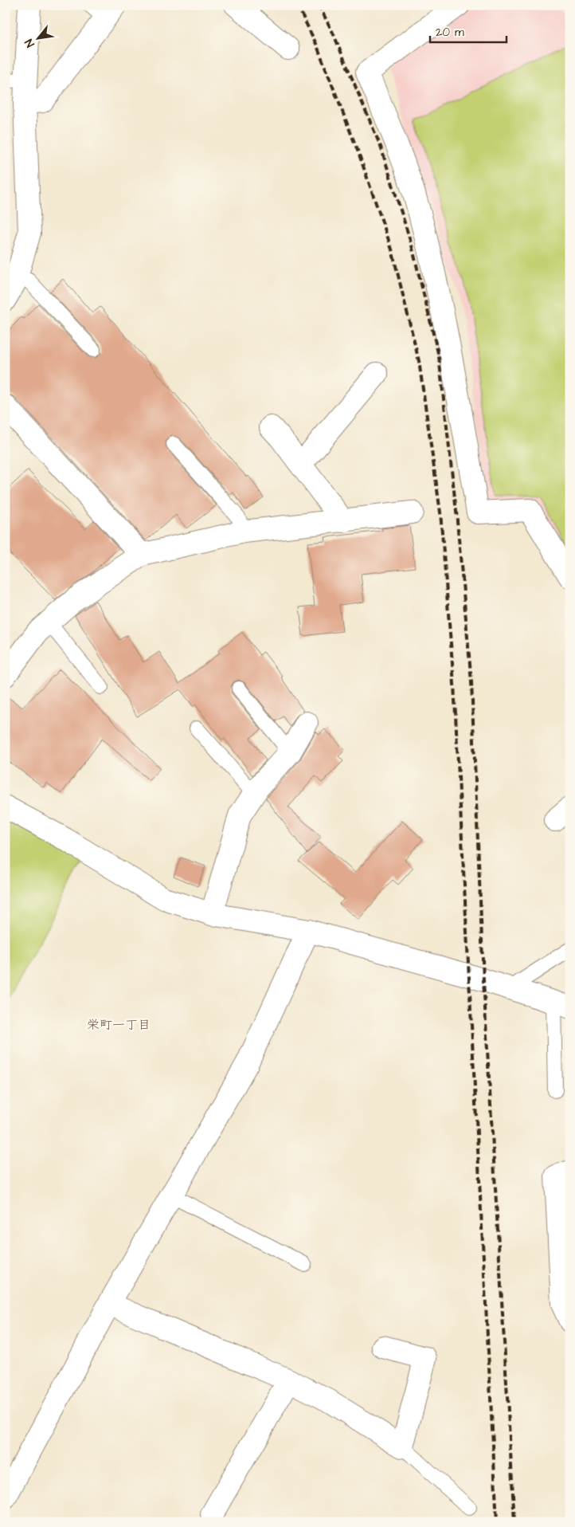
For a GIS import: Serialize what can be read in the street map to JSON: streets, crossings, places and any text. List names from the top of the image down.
{
  "districts": ["栄町一丁目"],
  "scale_bar": "20 m",
  "north": "bottom left"
}
